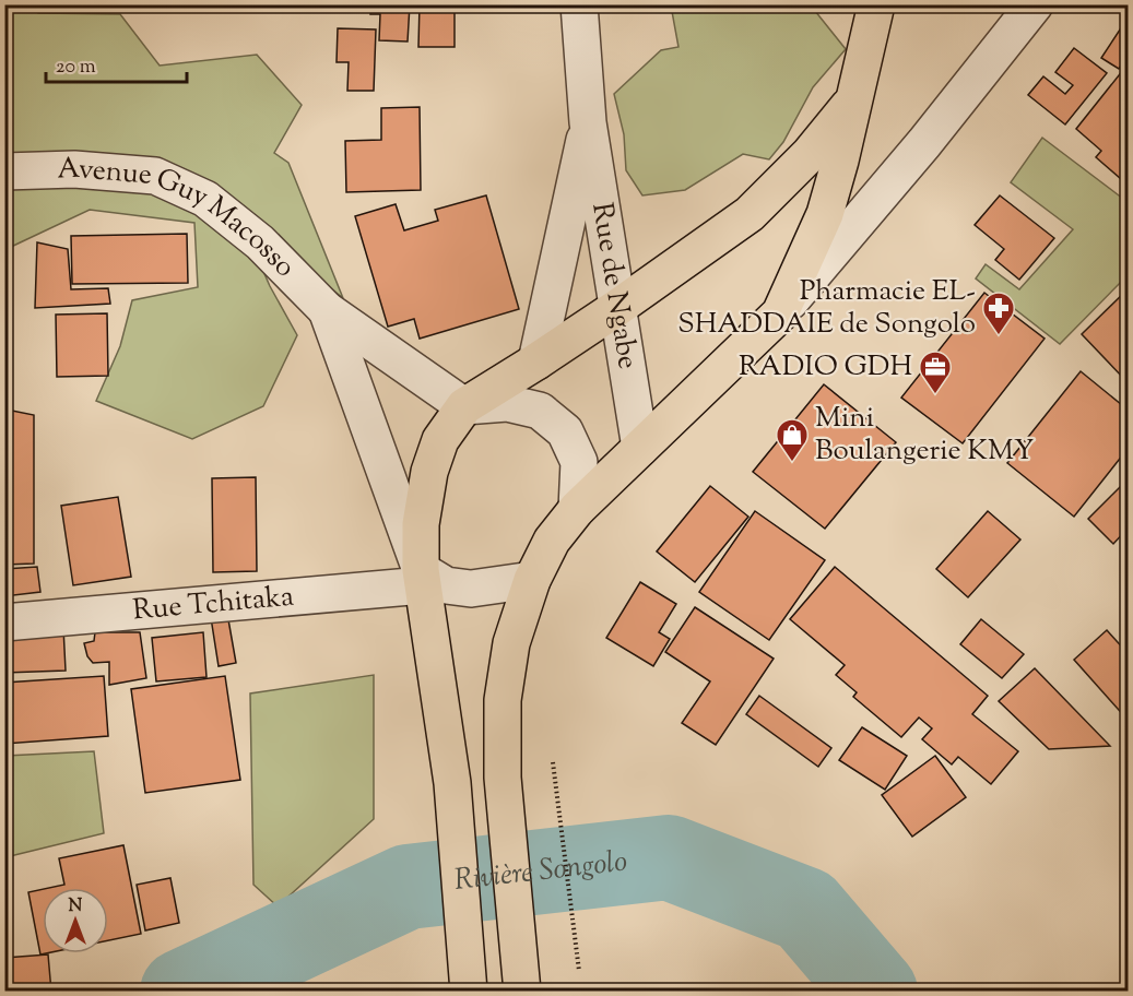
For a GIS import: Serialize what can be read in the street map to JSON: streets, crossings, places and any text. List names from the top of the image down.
{
  "streets": {
    "street": ["Avenue Guy Macosso", "Rue de Ngabe", "Rue Tchitaka"]
  },
  "water": ["Rivière Songolo"],
  "places": {
    "pharmacy": ["Pharmacie EL- SHADDAIE de Songolo"],
    "office": ["RADIO GDH"],
    "shop": ["Mini Boulangerie KMY"]
  },
  "scale_bar": "20 m",
  "north": "top"
}
